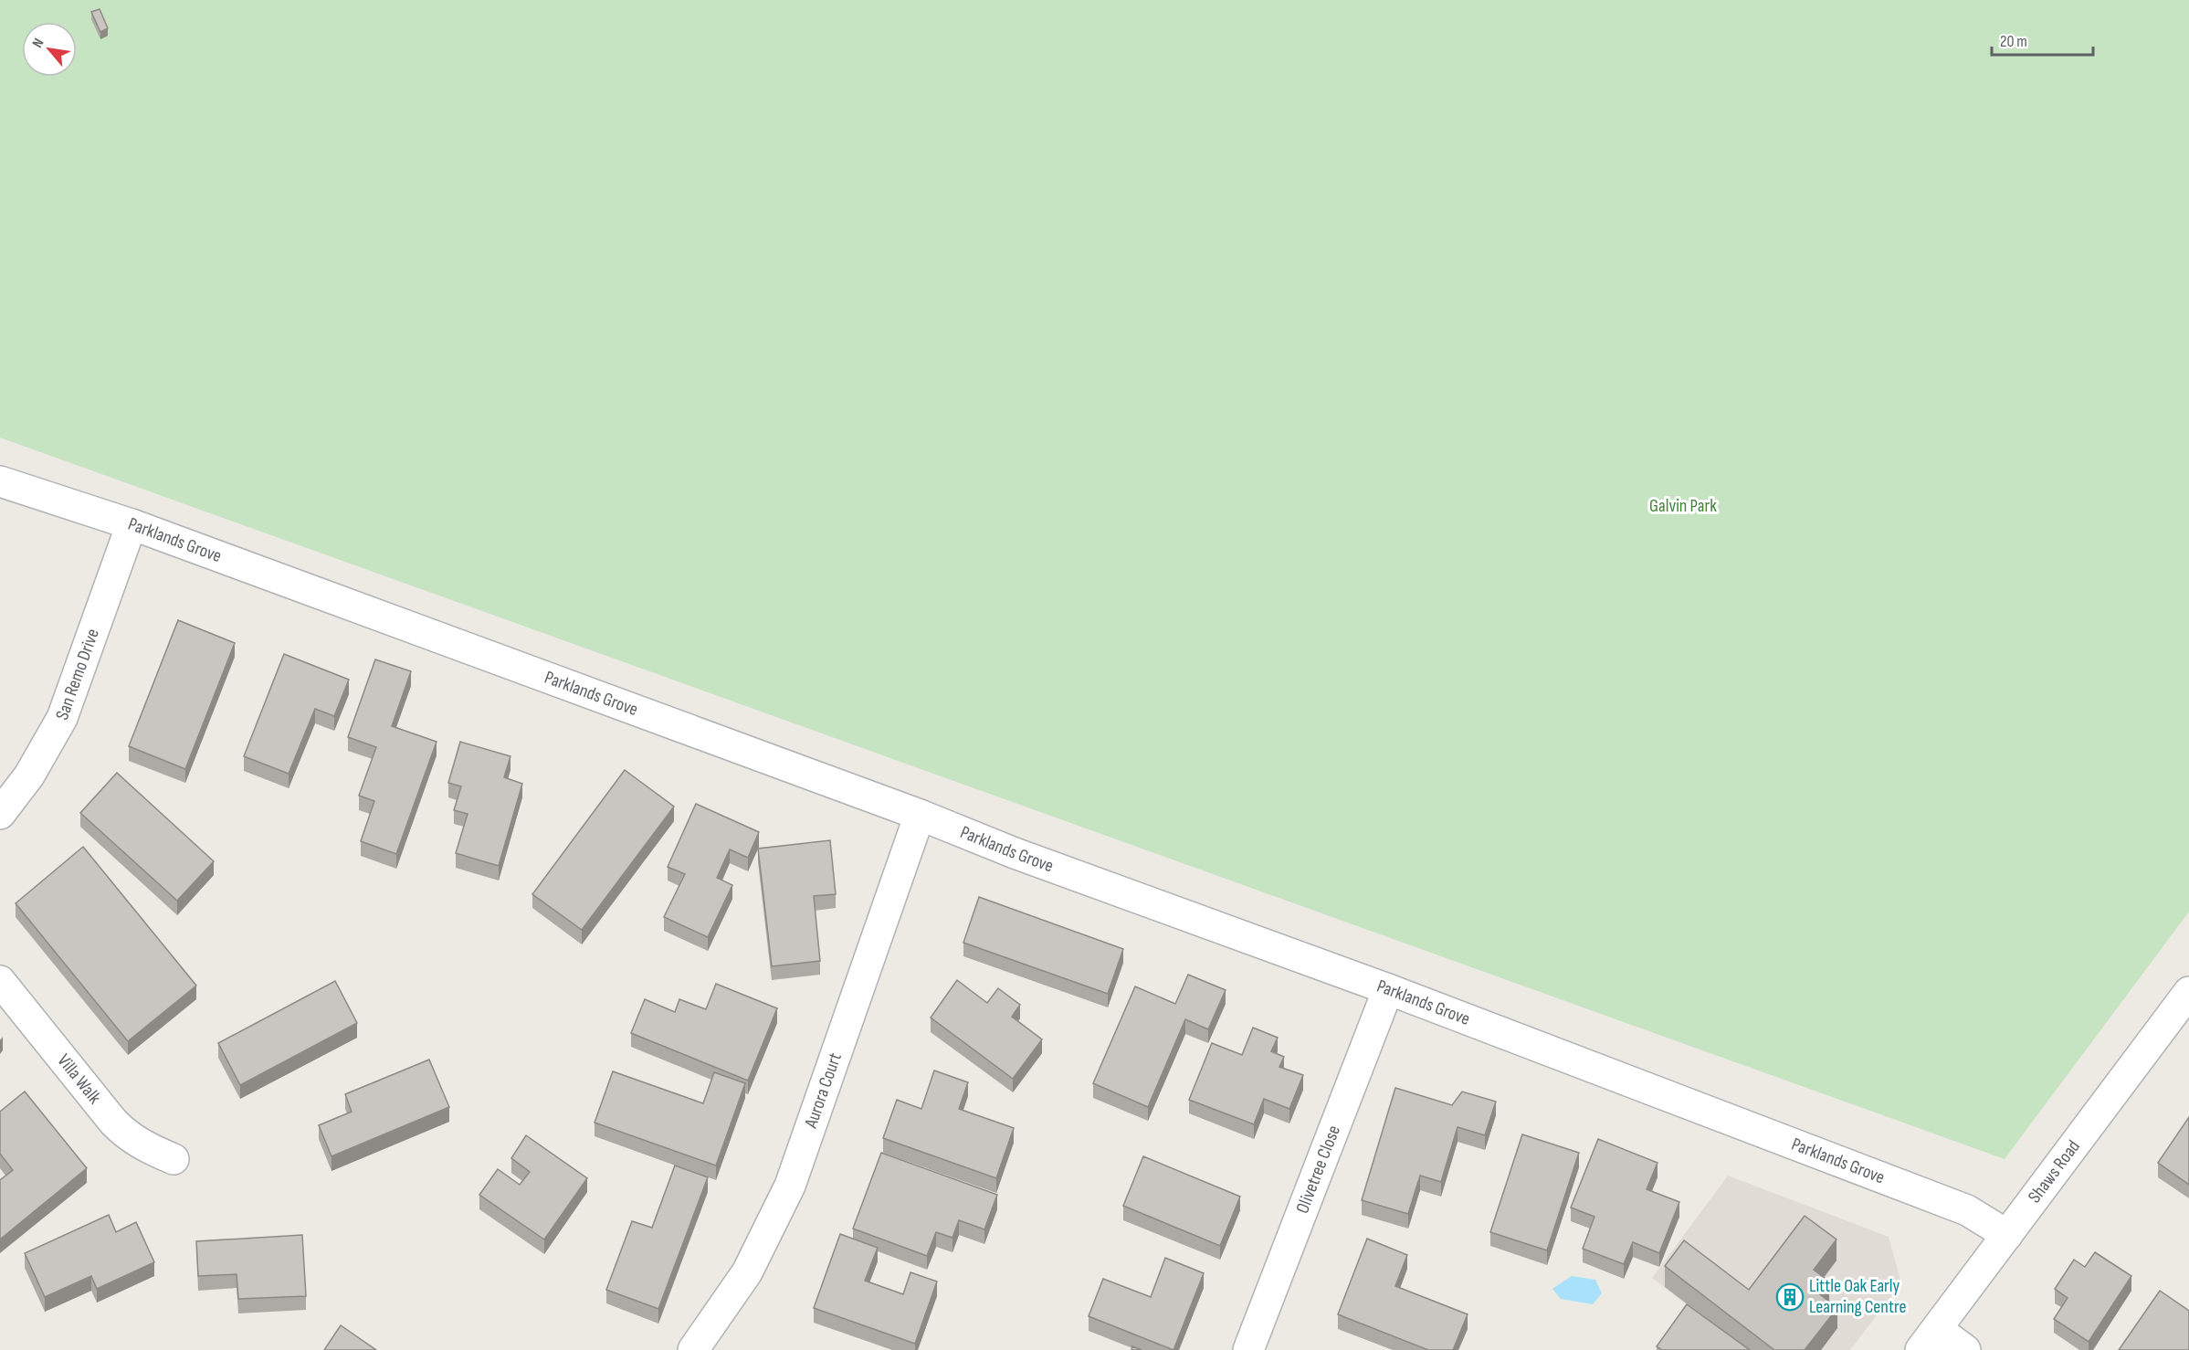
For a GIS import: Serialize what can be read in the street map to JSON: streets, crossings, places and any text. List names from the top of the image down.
{
  "streets": {
    "street": [
      "Parklands Grove",
      "San Remo Drive",
      "Villa Walk",
      "Aurora Court",
      "Olivetree Close",
      "Shaws Road"
    ]
  },
  "crossings": [
    ["Parklands Grove", "San Remo Drive"],
    ["Parklands Grove", "Aurora Court"],
    ["Parklands Grove", "Olivetree Close"],
    ["Parklands Grove", "Shaws Road"]
  ],
  "parks": ["Galvin Park"],
  "places": {
    "building": ["Little Oak Early Learning Centre"]
  },
  "scale_bar": "20 m",
  "north": "top left"
}
